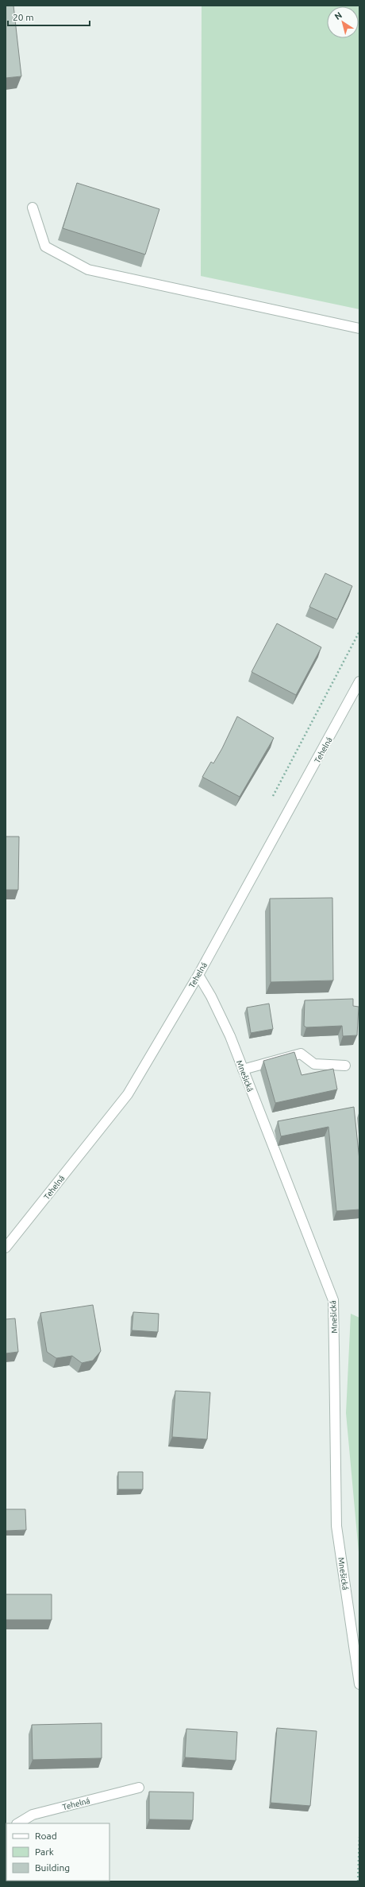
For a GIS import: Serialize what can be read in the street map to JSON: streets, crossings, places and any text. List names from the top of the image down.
{
  "streets": {
    "street": ["Tehelná", "Mnešická"]
  },
  "crossings": [
    ["Tehelná", "Mnešická"]
  ],
  "legend": ["Road", "Park", "Building"],
  "scale_bar": "20 m",
  "north": "top left"
}
